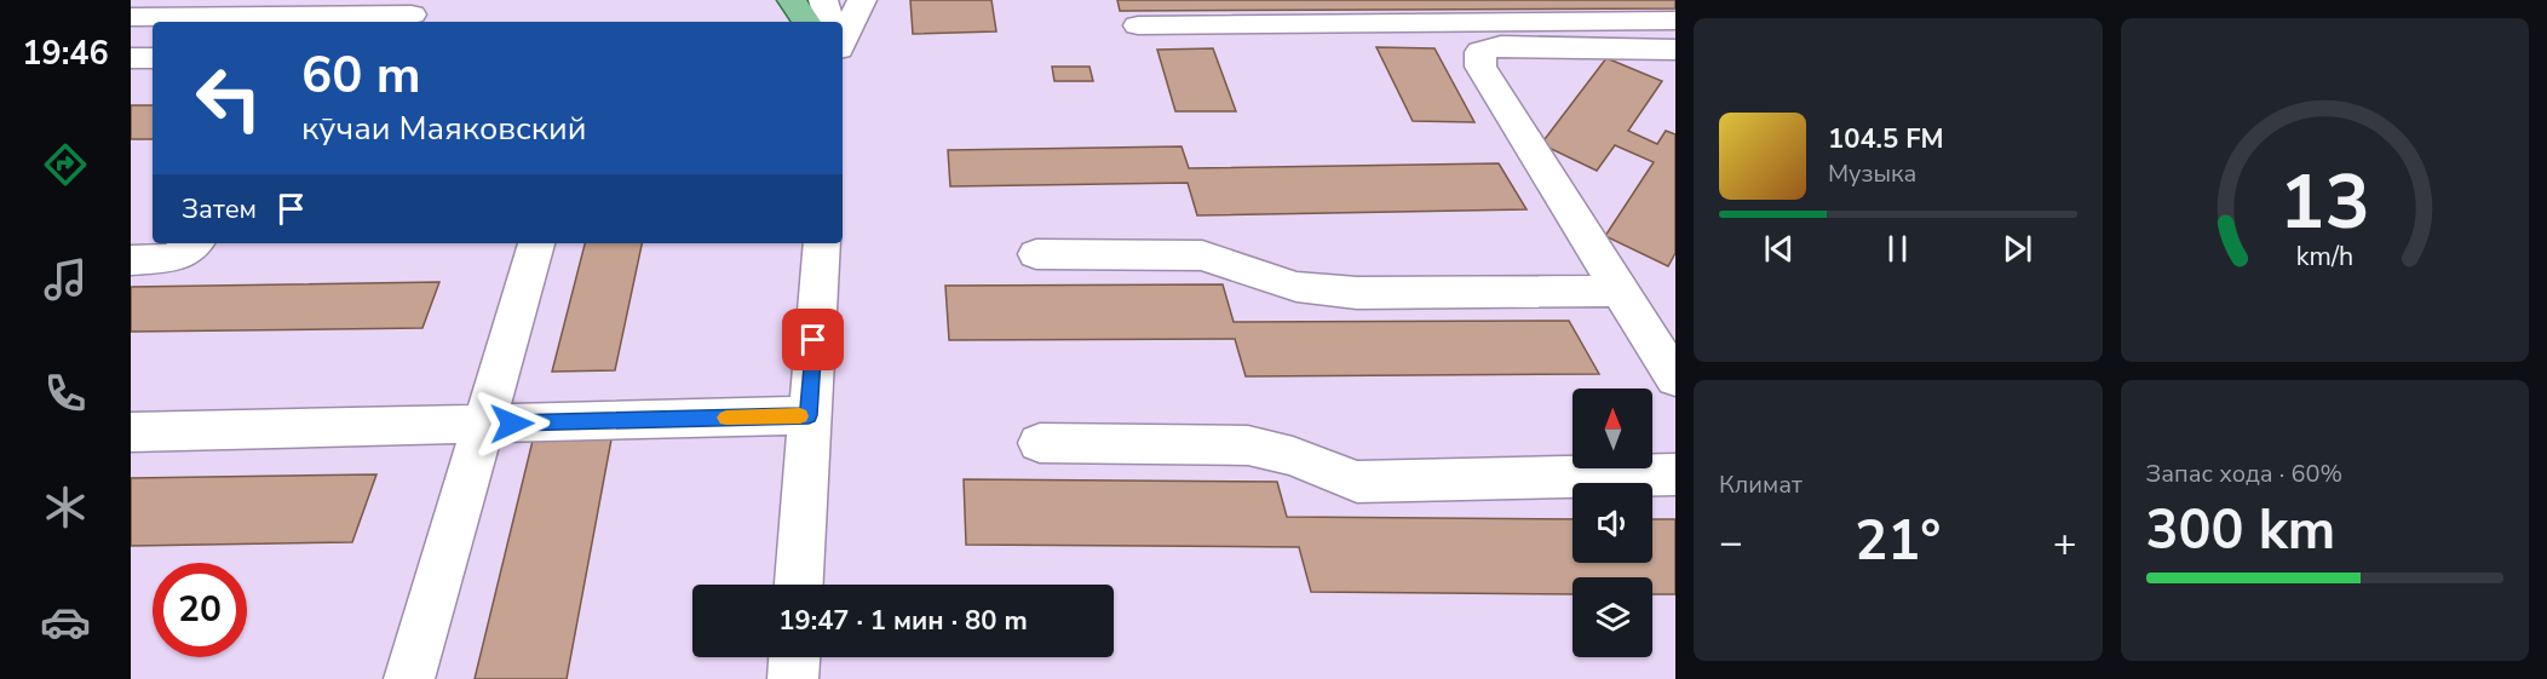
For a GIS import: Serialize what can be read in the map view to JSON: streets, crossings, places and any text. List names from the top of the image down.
{
  "north": "top",
  "page": {
    "tabs": "19:46",
    "turn": ["60 m", "кӯчаи Маяковский"],
    "song": ["104.5 FM", "Музыка"],
    "then": "Затем",
    "tile": [
      "Климат",
      ["Запас хода · 60%", "300 km"]
    ],
    "heat": ["−", "21°", "+"],
    "limit": "20",
    "trip": "19:47 · 1 мин · 80 m",
    "gauge": ["13", "km/h"]
  }
}
